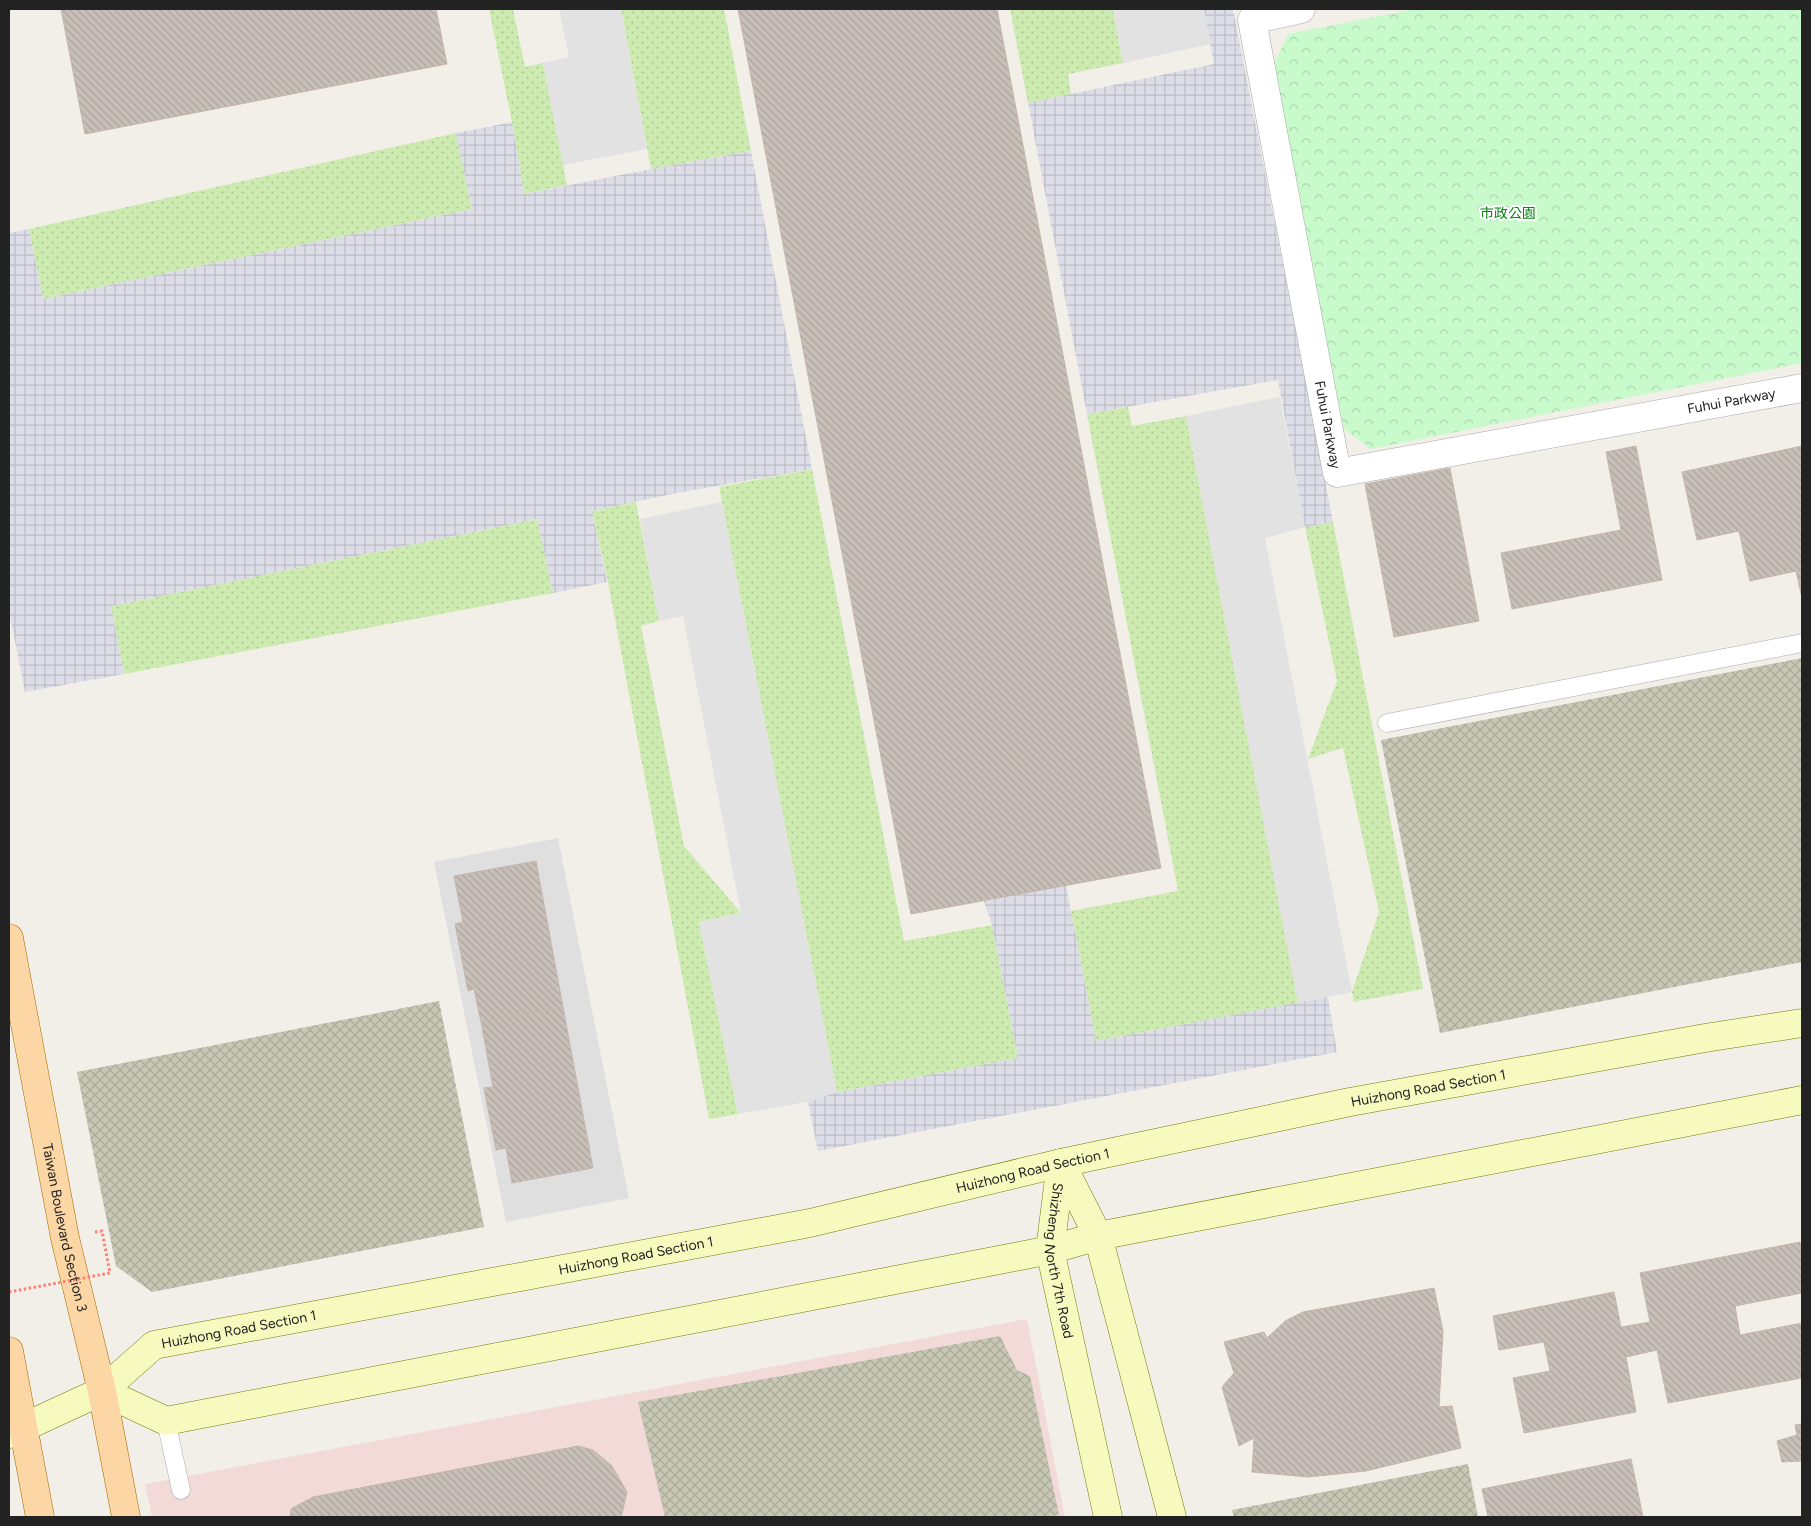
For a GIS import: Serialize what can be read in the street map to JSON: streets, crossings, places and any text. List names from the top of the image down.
{
  "streets": {
    "main road": ["Taiwan Boulevard Section 3"],
    "street": ["Fuhui Parkway", "Huizhong Road Section 1", "Shizheng North 7th Road"]
  },
  "crossings": [
    ["Huizhong Road Section 1", "Taiwan Boulevard Section 3"],
    ["Huizhong Road Section 1", "Shizheng North 7th Road"]
  ],
  "parks": ["市政公園"]
}
